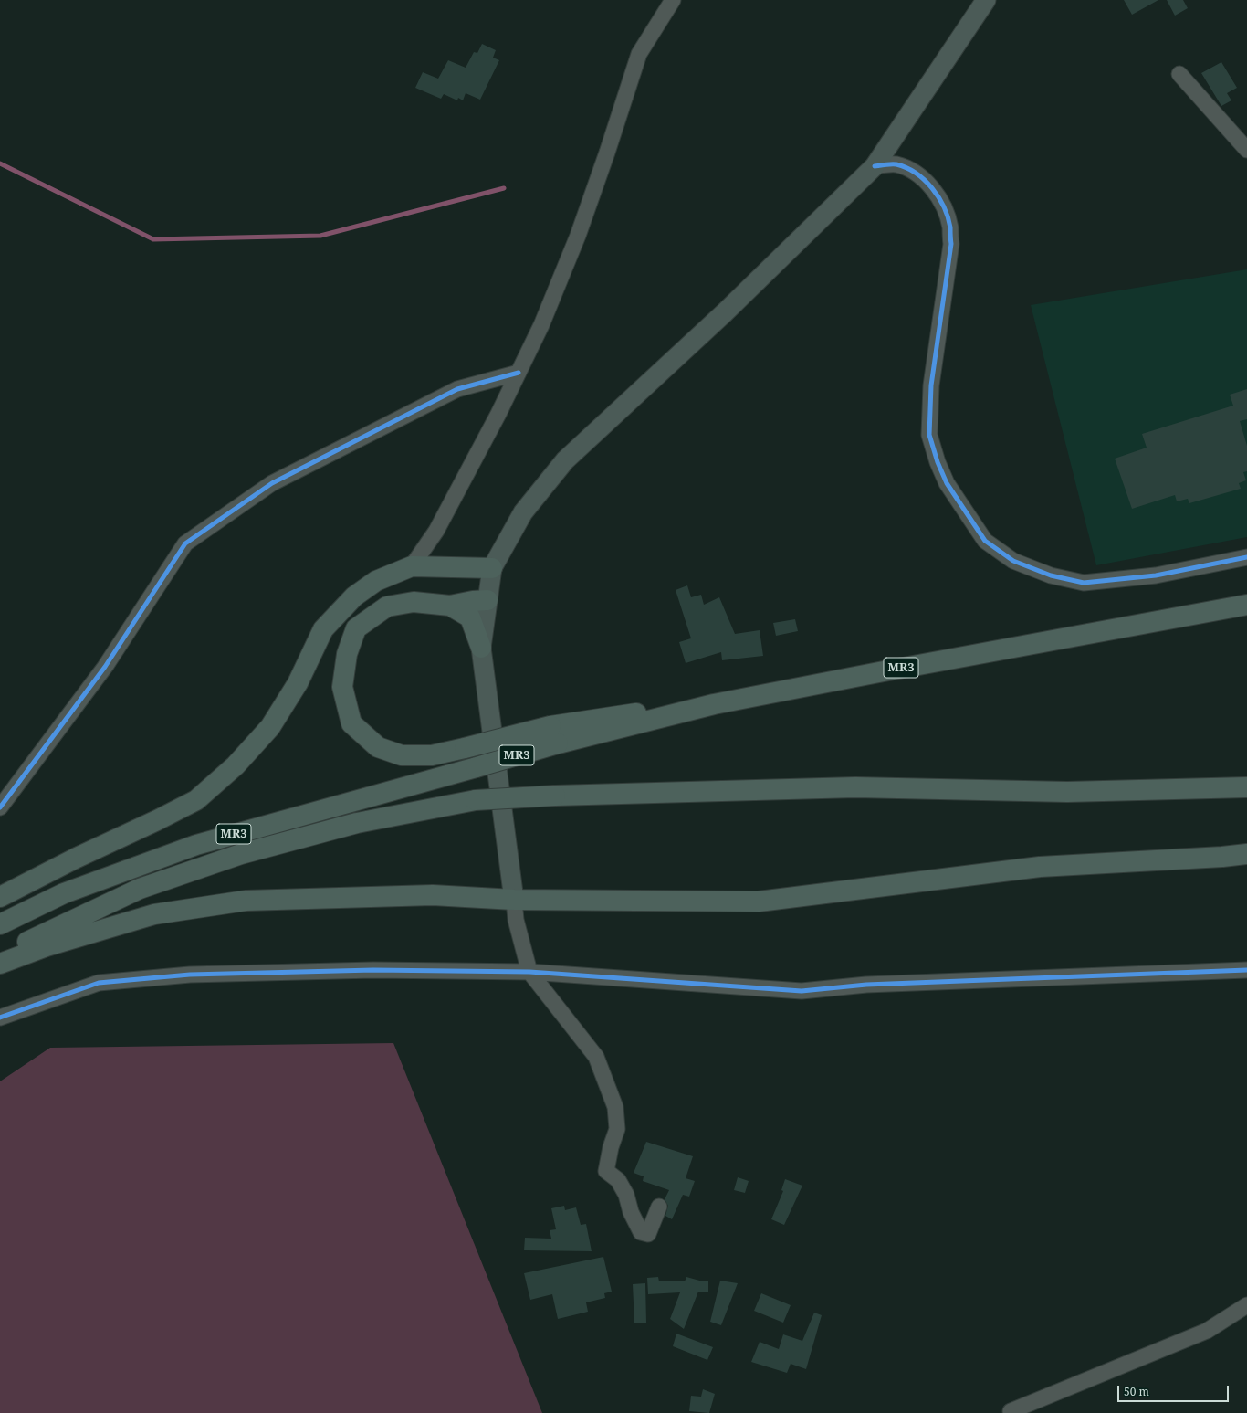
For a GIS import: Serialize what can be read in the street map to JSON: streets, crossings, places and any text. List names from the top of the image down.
{
  "streets": {
    "highway": ["MR3"]
  },
  "scale_bar": "50 m"
}
